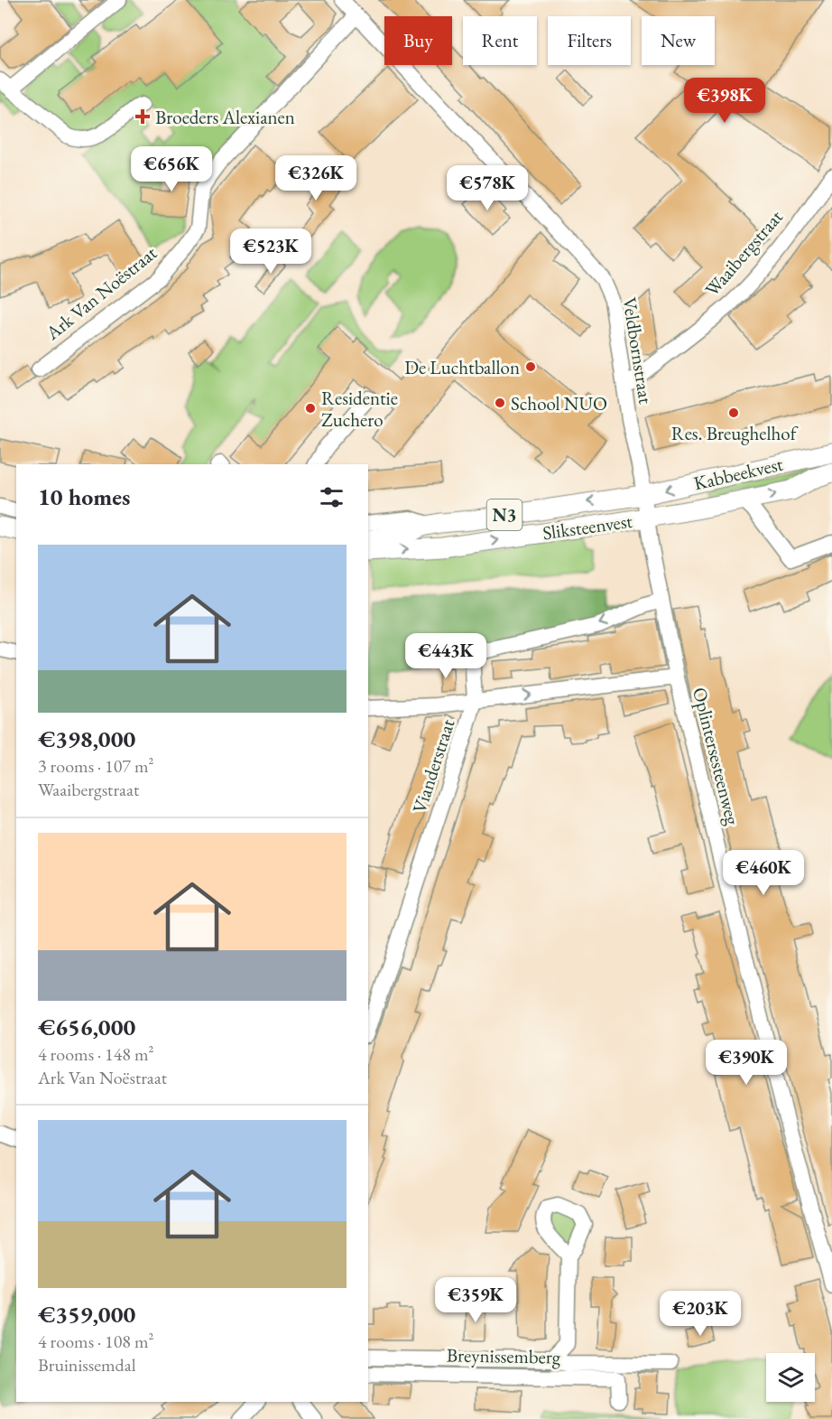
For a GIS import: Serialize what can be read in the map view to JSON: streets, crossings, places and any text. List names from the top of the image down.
{
  "streets": {
    "main road": ["Kabbeekvest", "N3", "Sliksteenvest"],
    "street": [
      "Waaibergstraat",
      "Ark Van Noëstraat",
      "Veldbornstraat",
      "Oplintersesteenweg",
      "Vianderstraat",
      "Breynissemberg"
    ]
  },
  "crossings": [
    ["Waaibergstraat", "Veldbornstraat"],
    ["Ark Van Noëstraat", "Veldbornstraat"],
    ["Veldbornstraat", "Kabbeekvest"],
    ["Veldbornstraat", "Sliksteenvest"],
    ["Veldbornstraat", "Oplintersesteenweg"],
    ["Kabbeekvest", "Sliksteenvest"],
    ["Kabbeekvest", "Oplintersesteenweg"],
    ["Sliksteenvest", "Oplintersesteenweg"],
    ["Oplintersesteenweg", "Vianderstraat"]
  ],
  "one_way": ["Vianderstraat"],
  "places": {
    "health": ["Broeders Alexianen"],
    "other": [
      "De Luchtballon",
      "School NUO",
      "Residentie Zuchero",
      "Res. Breughelhof"
    ]
  },
  "page": {
    "chip": [
      "Buy",
      "Rent",
      "Filters",
      "New"
    ],
    "price": [
      "€398K",
      "€656K",
      "€326K",
      "€578K",
      "€523K",
      "€443K",
      "€460K",
      "€390K",
      "€359K",
      "€203K"
    ],
    "heading": "10 homes",
    "list": [
      {
        "name": "€398,000",
        "note": "3 rooms · 107 m² · Waaibergstraat"
      },
      {
        "name": "€656,000",
        "note": "4 rooms · 148 m² · Ark Van Noëstraat"
      },
      {
        "name": "€359,000",
        "note": "4 rooms · 108 m² · Bruinissemdal"
      }
    ]
  }
}
